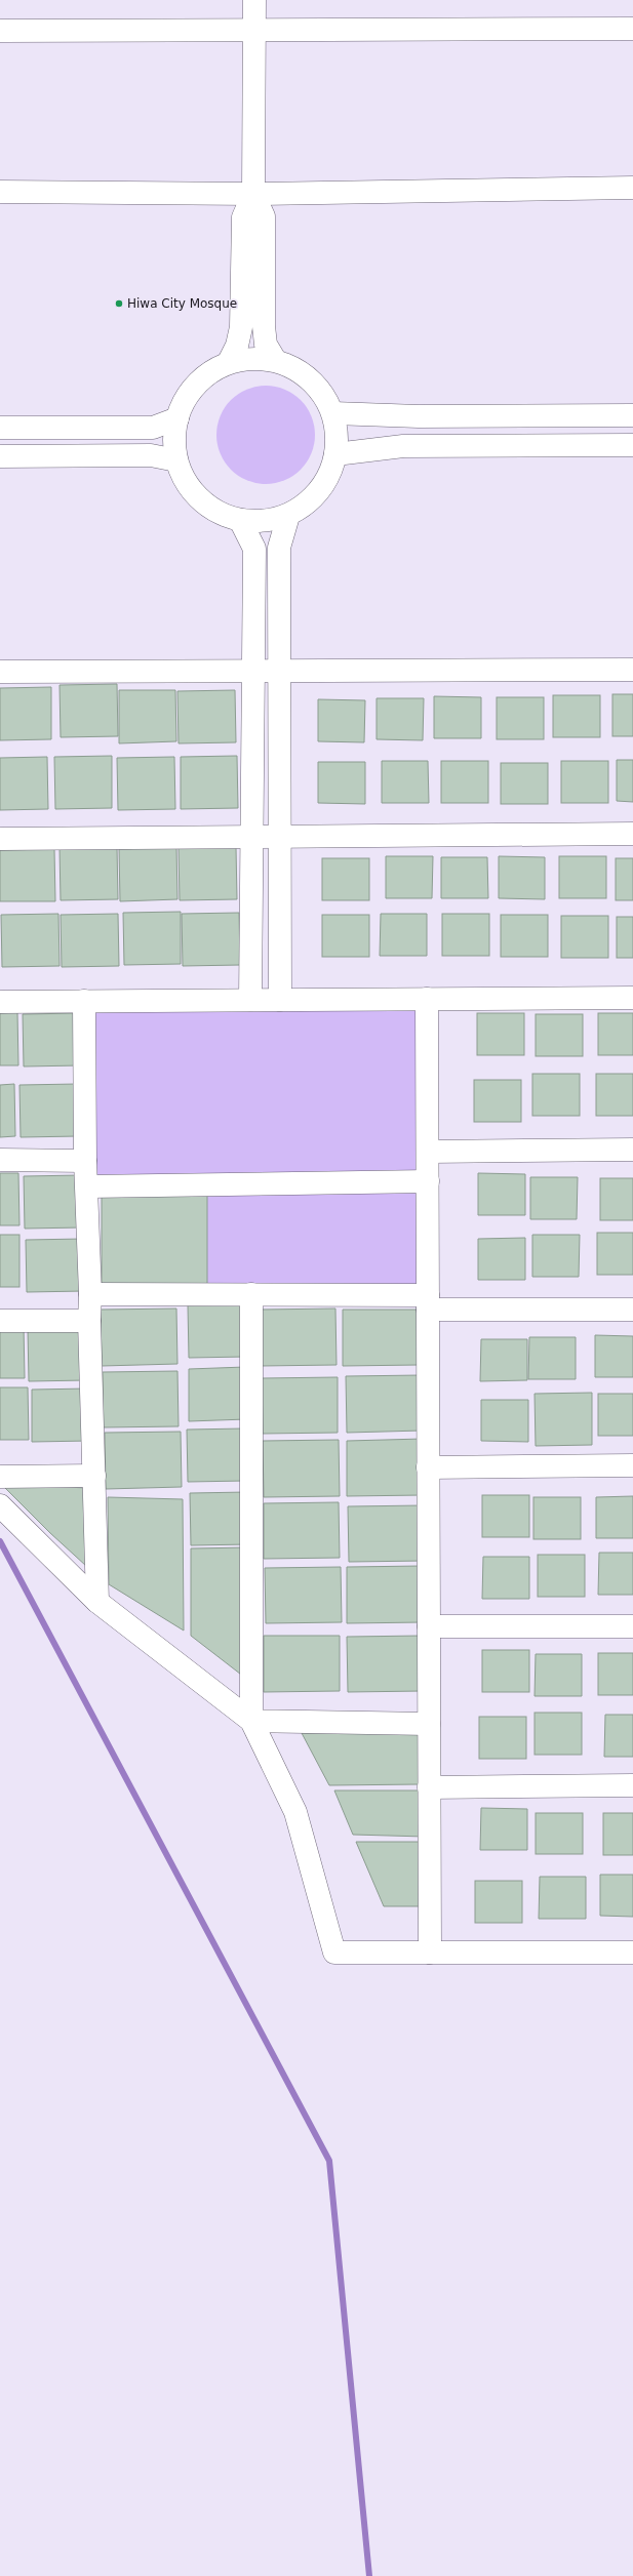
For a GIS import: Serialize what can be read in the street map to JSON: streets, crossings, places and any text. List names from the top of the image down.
{
  "places": ["Hiwa City Mosque"]
}
